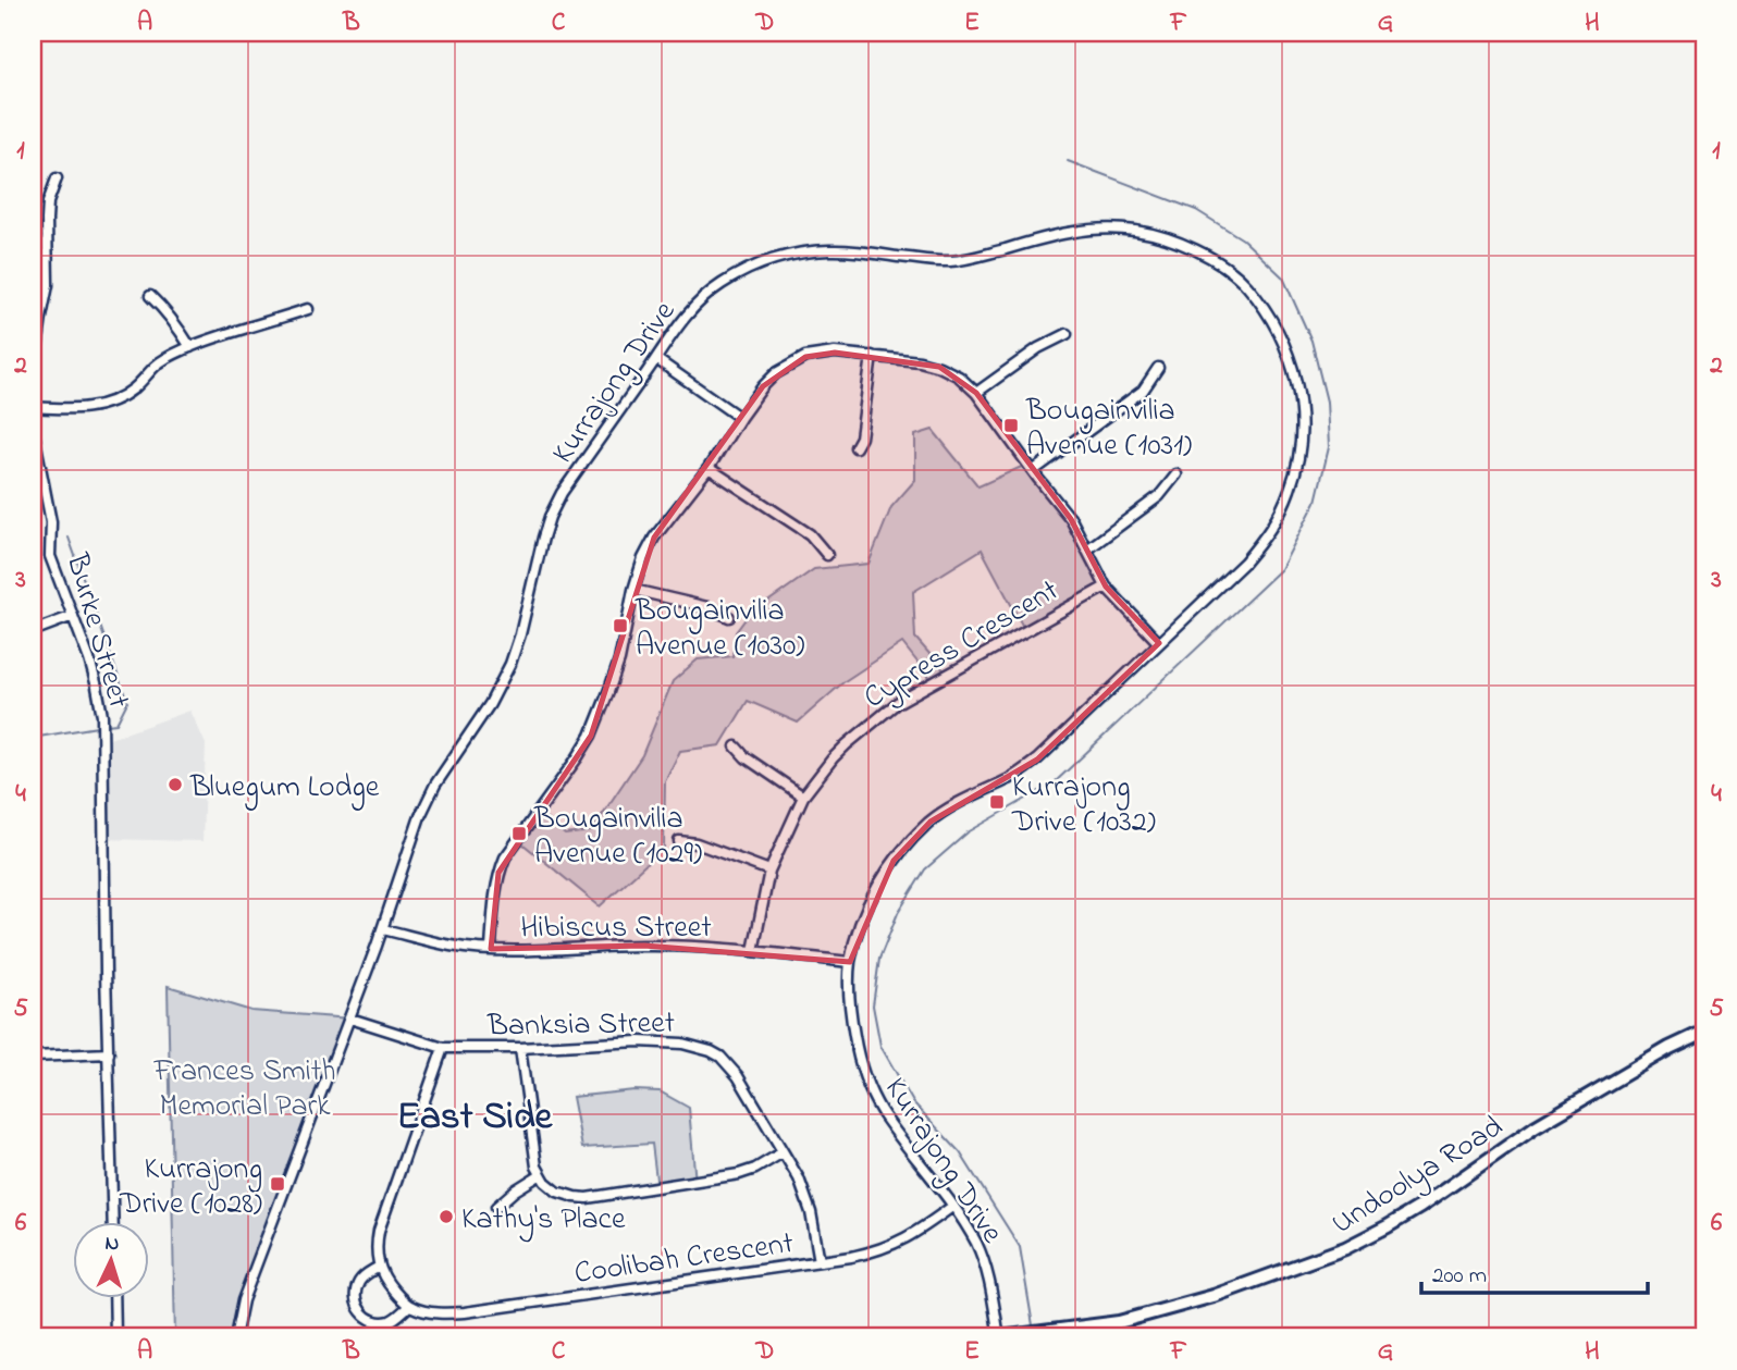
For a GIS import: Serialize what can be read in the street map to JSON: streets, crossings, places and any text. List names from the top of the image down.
{
  "streets": {
    "street": [
      "Kurrajong Drive",
      "Burke Street",
      "Cypress Crescent",
      "Hibiscus Street",
      "Banksia Street",
      "Undoolya Road",
      "Coolibah Crescent"
    ]
  },
  "crossings": [
    ["Kurrajong Drive", "Hibiscus Street"],
    ["Kurrajong Drive", "Banksia Street"],
    ["Kurrajong Drive", "Undoolya Road"],
    ["Kurrajong Drive", "Coolibah Crescent"],
    ["Cypress Crescent", "Hibiscus Street"],
    ["Banksia Street", "Coolibah Crescent"]
  ],
  "districts": ["East Side"],
  "parks": ["Frances Smith Memorial Park"],
  "places": {
    "transit": [
      "Bougainvilia Avenue (1031)",
      "Bougainvilia Avenue (1030)",
      "Kurrajong Drive (1032)",
      "Bougainvilia Avenue (1029)",
      "Kurrajong Drive (1028)"
    ],
    "other": ["Bluegum Lodge", "Kathy's Place"]
  },
  "scale_bar": "200 m",
  "north": "top",
  "grid": {
    "columns": [
      "A",
      "B",
      "C",
      "D",
      "E",
      "F",
      "G",
      "H"
    ],
    "rows": [
      "1",
      "2",
      "3",
      "4",
      "5",
      "6"
    ]
  }
}
